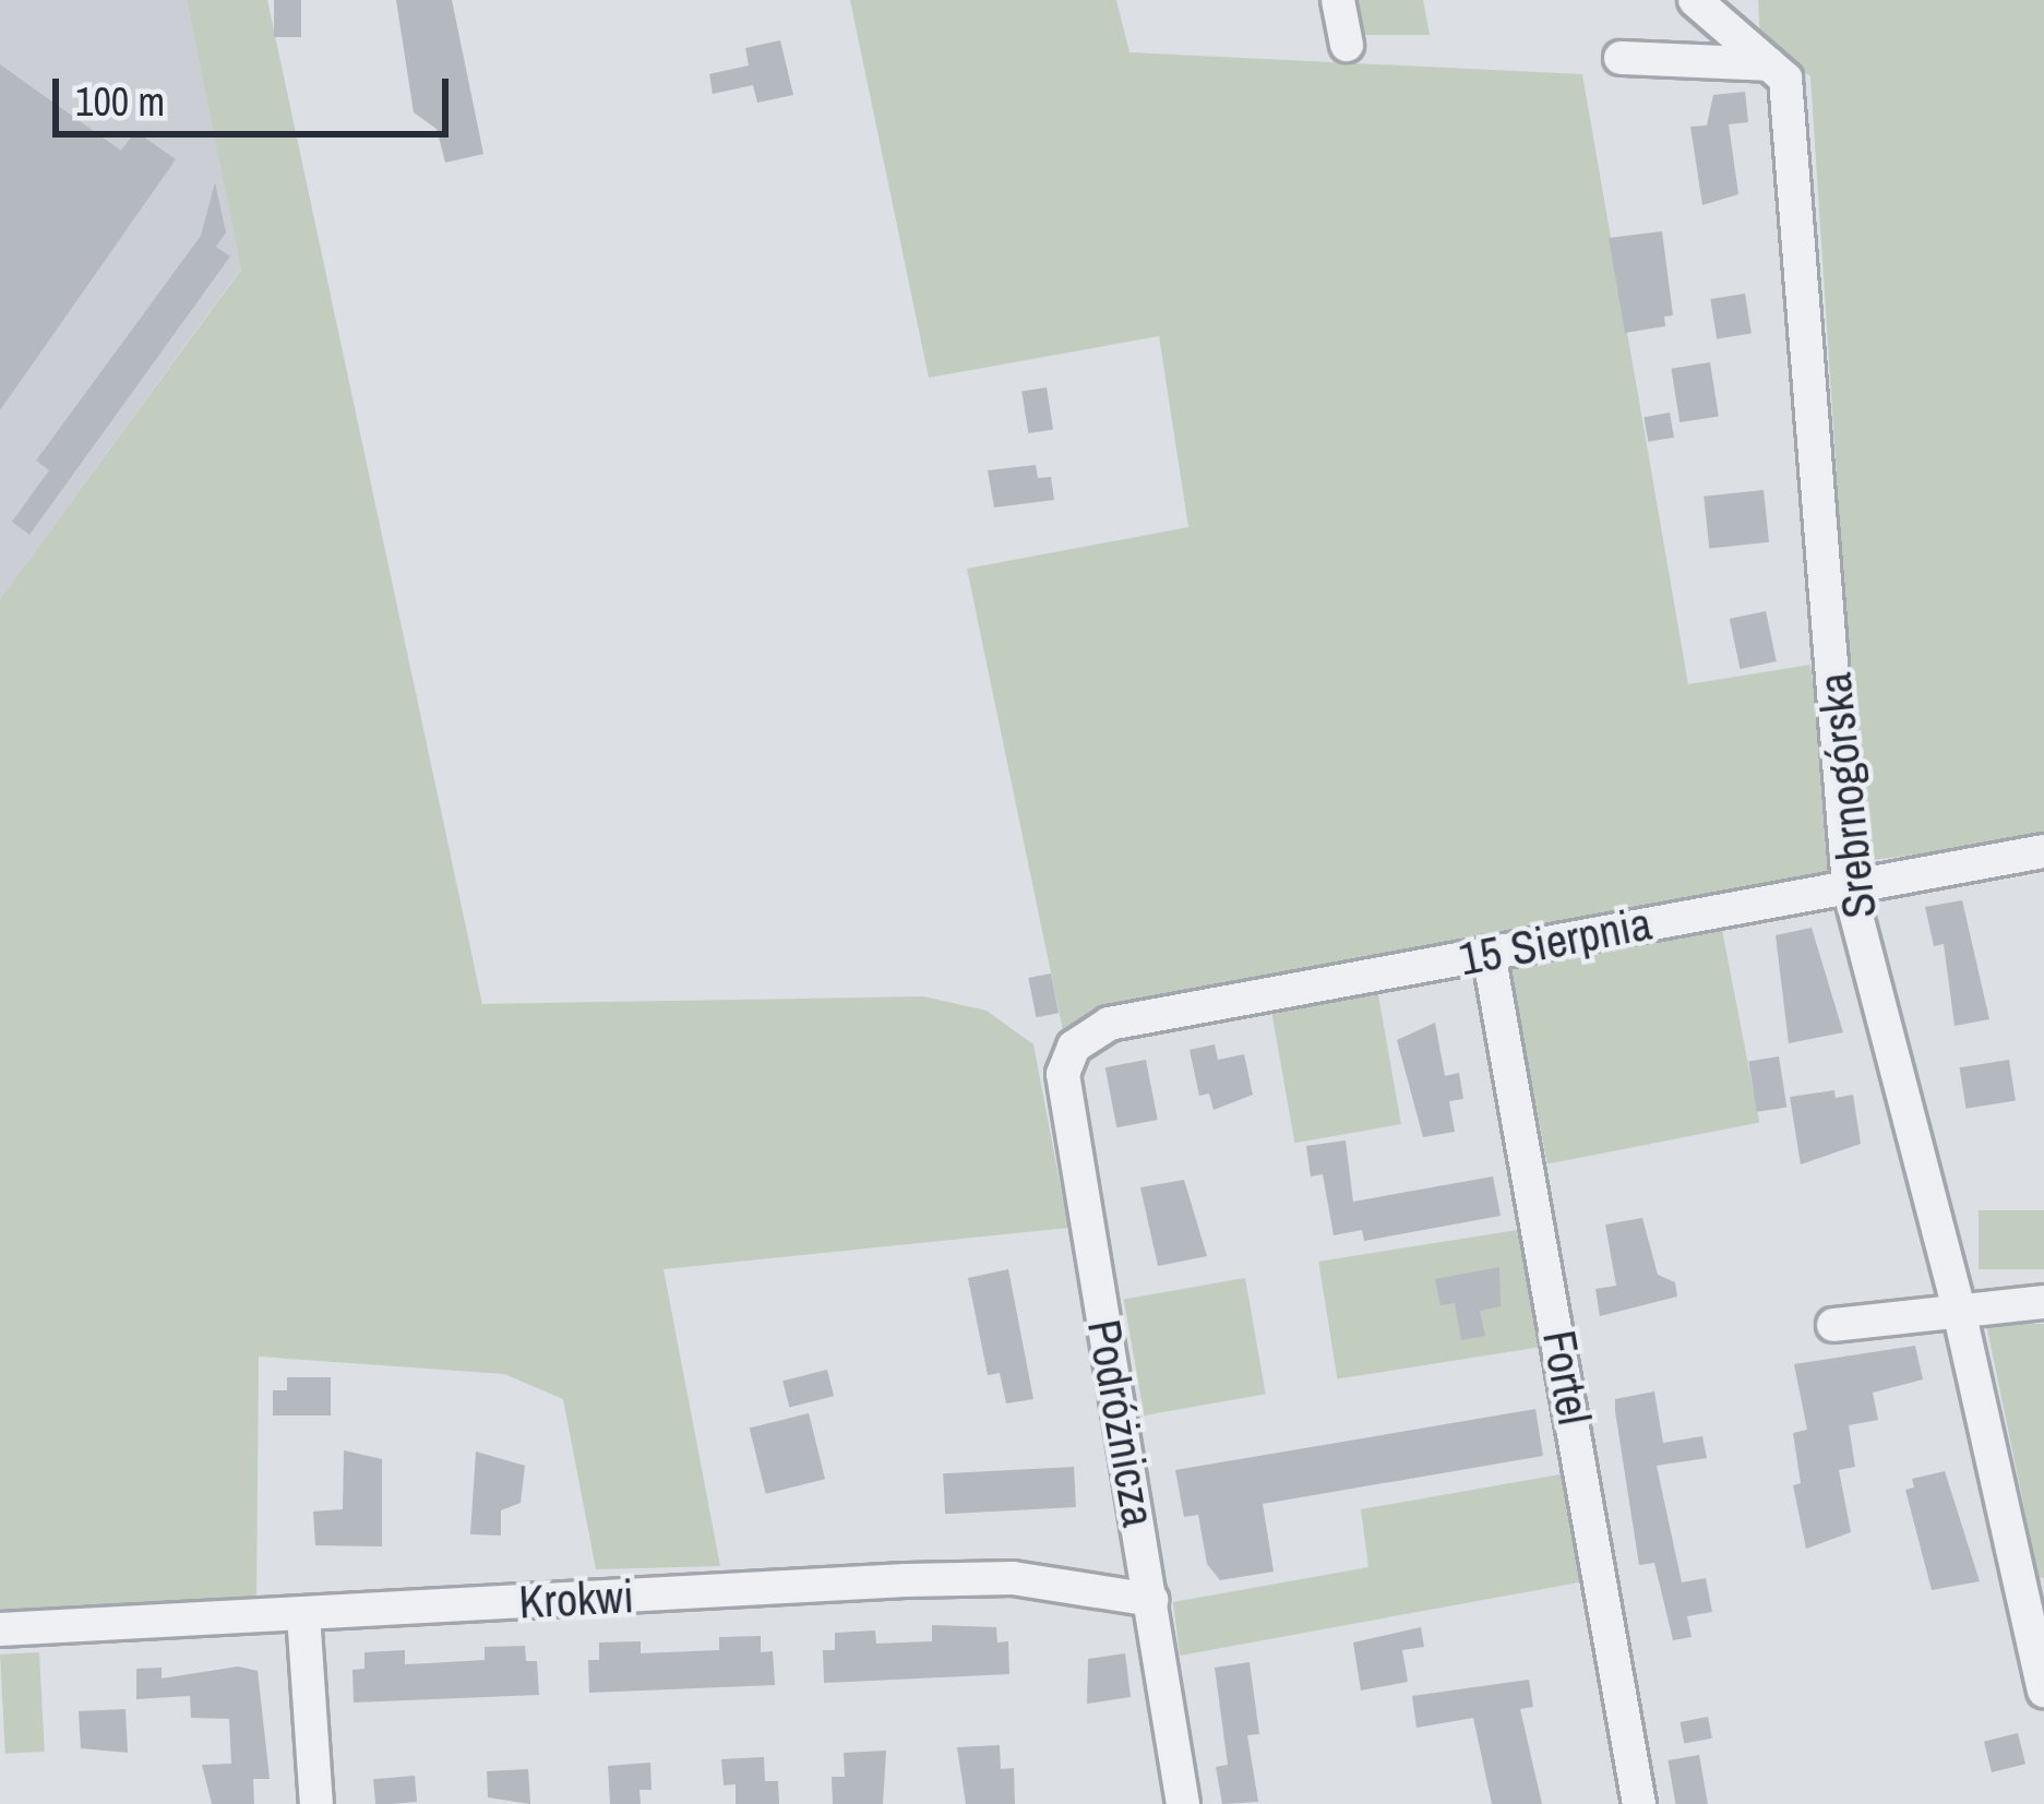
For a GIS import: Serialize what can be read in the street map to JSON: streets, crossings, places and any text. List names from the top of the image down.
{
  "streets": {
    "street": [
      "Srebrnogórska",
      "15 Sierpnia",
      "Fortel",
      "Podróżnicza",
      "Krokwi"
    ]
  },
  "crossings": [
    ["Srebrnogórska", "15 Sierpnia"],
    ["15 Sierpnia", "Fortel"],
    ["15 Sierpnia", "Podróżnicza"],
    ["Podróżnicza", "Krokwi"]
  ],
  "scale_bar": "100 m"
}
